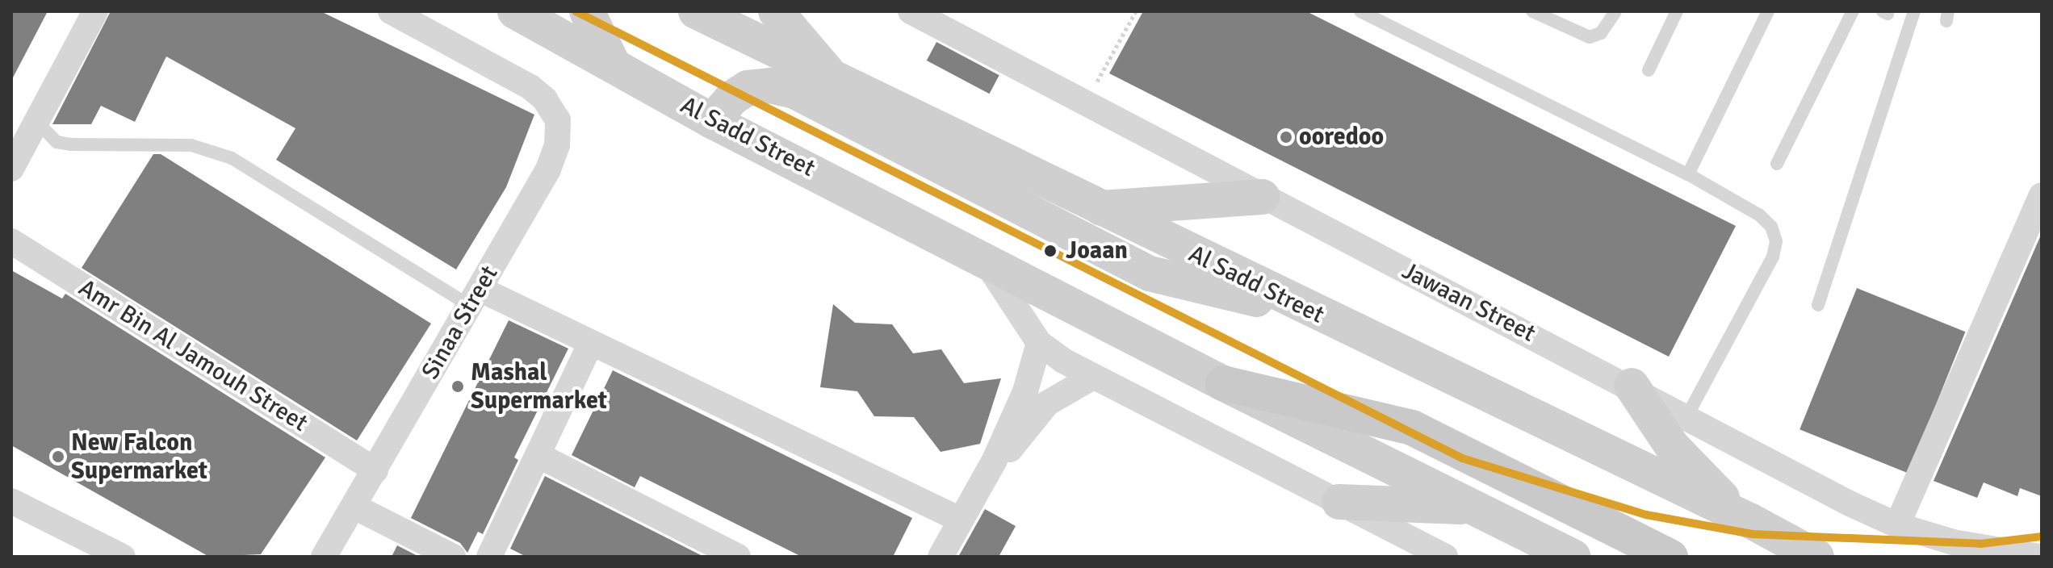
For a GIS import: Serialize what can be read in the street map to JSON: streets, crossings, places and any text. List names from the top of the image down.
{
  "streets": {
    "main road": ["Al Sadd Street"],
    "street": ["Jawaan Street", "Sinaa Street", "Amr Bin Al Jamouh Street"]
  },
  "crossings": [
    ["Sinaa Street", "Amr Bin Al Jamouh Street"]
  ],
  "places": [
    "ooredoo",
    "Joaan",
    "Mashal Supermarket",
    "New Falcon Supermarket"
  ]
}
